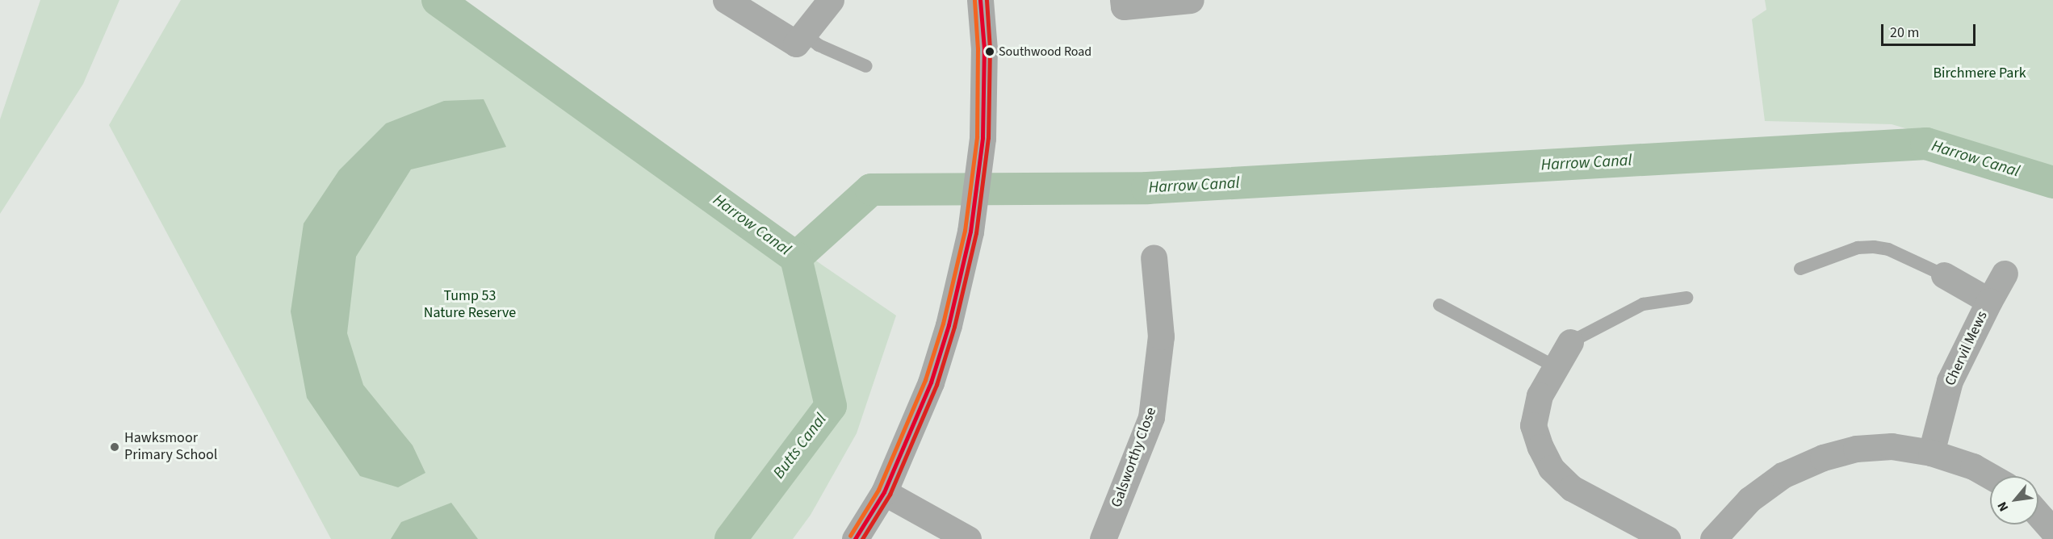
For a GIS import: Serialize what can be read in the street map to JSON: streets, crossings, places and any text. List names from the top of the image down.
{
  "streets": {
    "street": ["Chervil Mews", "Galsworthy Close"]
  },
  "water": ["Harrow Canal", "Butts Canal"],
  "parks": ["Birchmere Park", "Tump 53 Nature Reserve"],
  "places": ["Southwood Road", "Hawksmoor Primary School"],
  "scale_bar": "20 m",
  "north": "bottom left"
}
